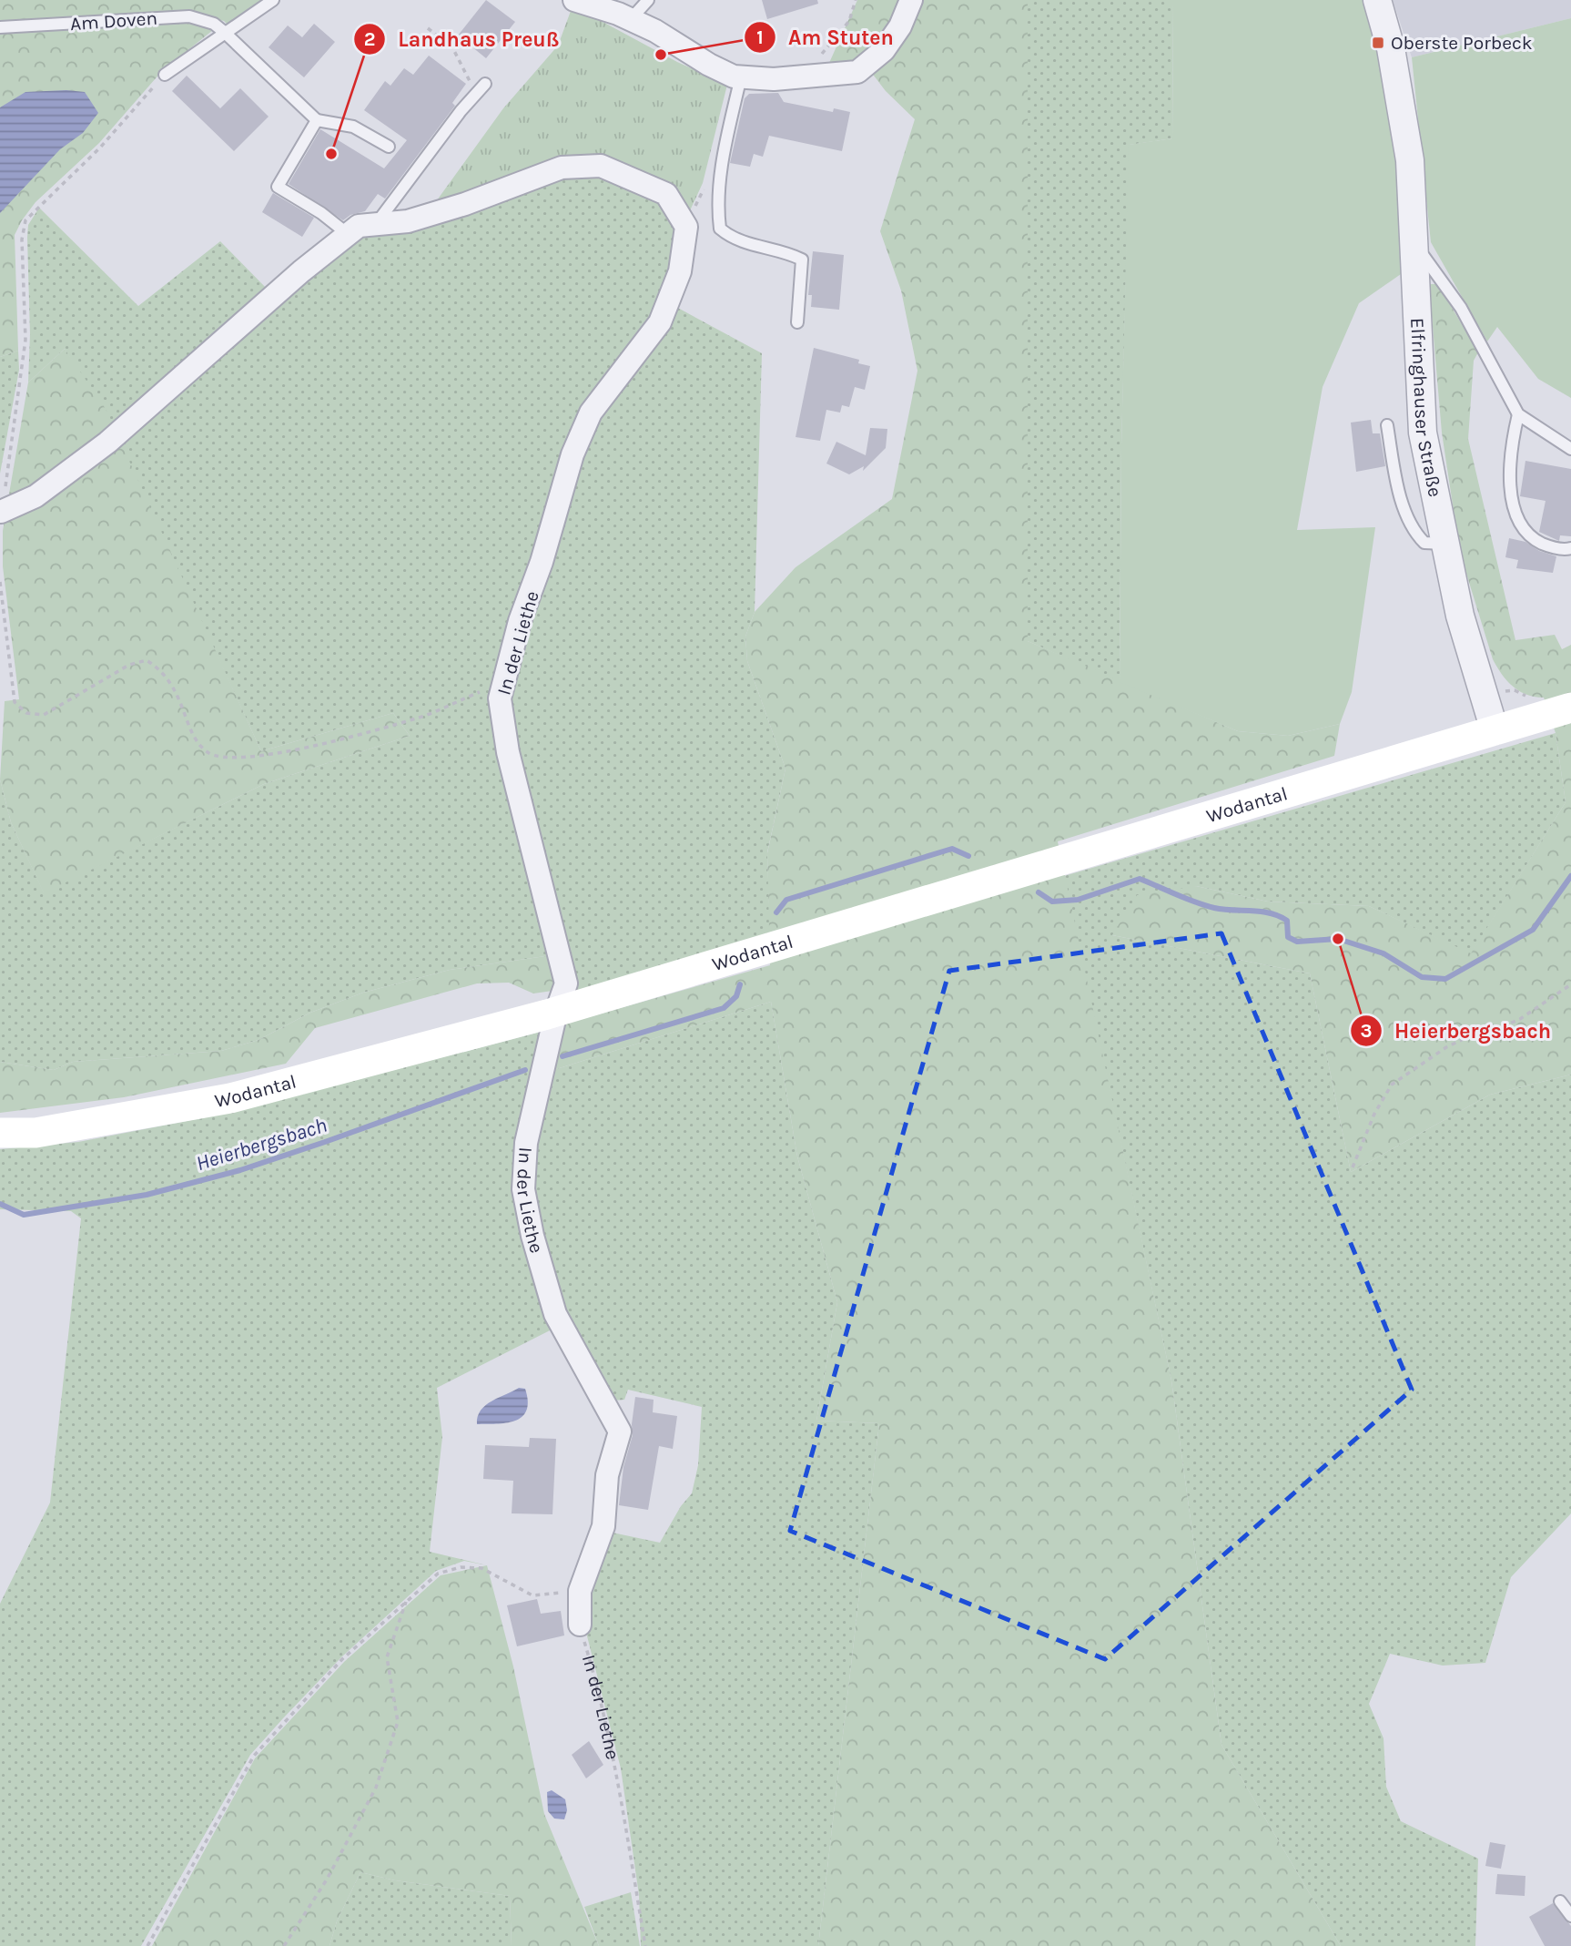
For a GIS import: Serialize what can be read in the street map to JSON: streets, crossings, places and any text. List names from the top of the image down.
{
  "streets": {
    "main road": ["Wodantal"],
    "street": ["Elfringhauser Straße", "In der Liethe"],
    "lane": ["Am Doven"]
  },
  "crossings": [
    ["Elfringhauser Straße", "Wodantal"],
    ["In der Liethe", "Wodantal"]
  ],
  "water": ["Heierbergsbach"],
  "places": {
    "transit": ["Oberste Porbeck"],
    "other": ["Am Stuten", "Landhaus Preuß", "Heierbergsbach"]
  }
}
